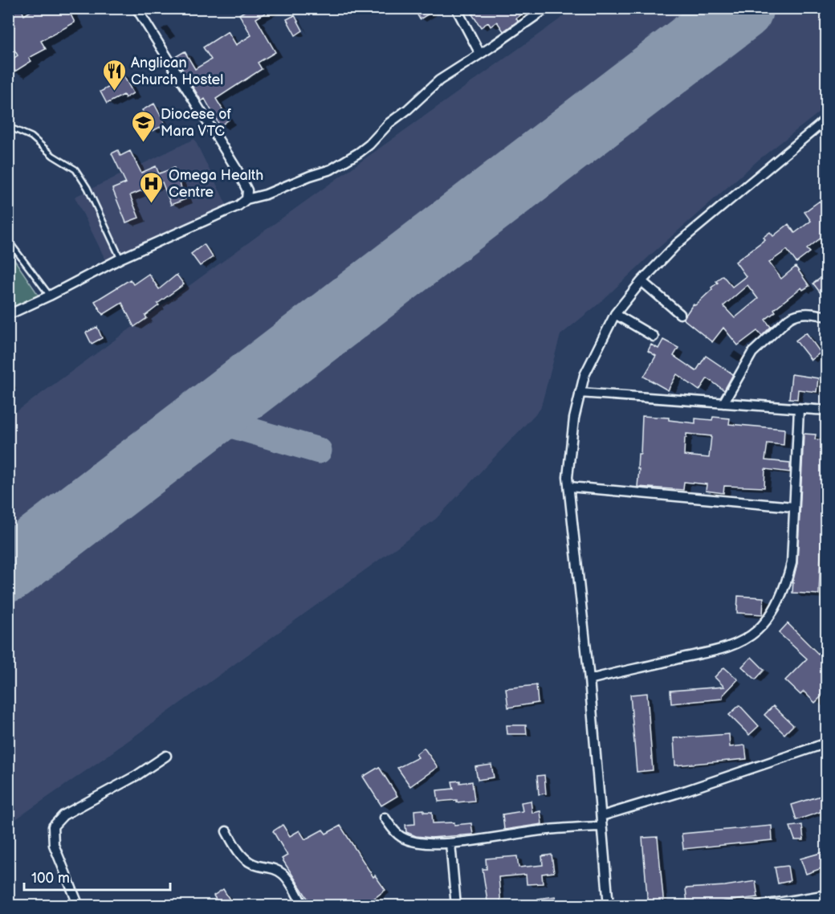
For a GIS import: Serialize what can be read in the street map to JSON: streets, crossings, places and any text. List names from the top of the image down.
{
  "places": {
    "restaurant": ["Anglican Church Hostel"],
    "school or university": ["Diocese of Mara VTC"],
    "hospital": ["Omega Health Centre"]
  },
  "scale_bar": "100 m"
}
